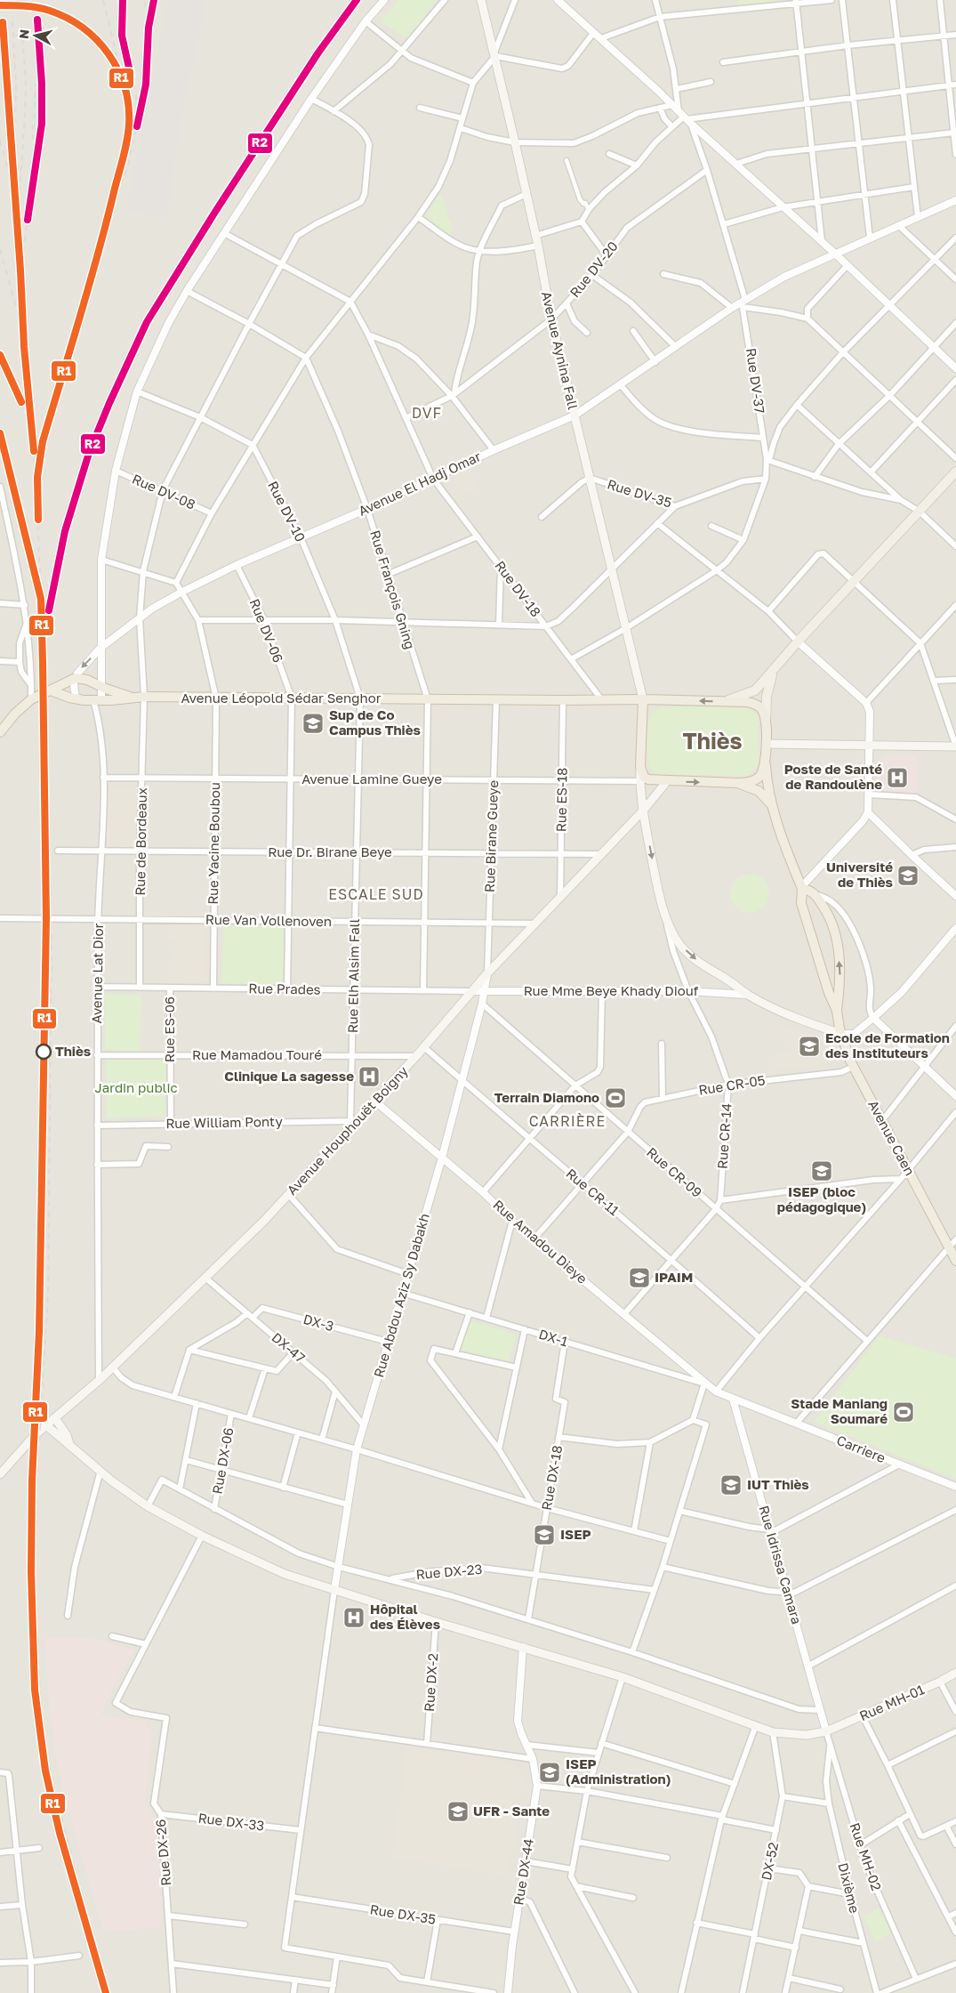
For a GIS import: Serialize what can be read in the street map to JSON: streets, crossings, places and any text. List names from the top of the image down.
{
  "streets": {
    "highway": ["Avenue Léopold Sédar Senghor", "Avenue Caen"],
    "main road": ["Avenue Aynina Fall", "Avenue Houphouët Boigny", "Rue MH-01"],
    "street": [
      "Rue DV-20",
      "Rue DV-37",
      "Avenue El Hadj Omar",
      "Rue DV-08",
      "Rue DV-35",
      "Rue DV-10",
      "Rue DV-18",
      "Rue François Gning",
      "Rue DV-06",
      "Avenue Lamine Gueye",
      "Rue ES-18",
      "Rue Birane Gueye",
      "Rue de Bordeaux",
      "Rue Yacine Boubou",
      "Rue Dr. Birane Beye",
      "Rue Van Vollenoven",
      "Avenue Lat Dior",
      "Rue Elh Alsim Fall",
      "Rue Prades",
      "Rue Mme Beye Khady Diouf",
      "Rue ES-06",
      "Rue Mamadou Touré",
      "Rue CR-05",
      "Rue William Ponty",
      "Rue CR-14",
      "Rue CR-09",
      "Rue CR-11",
      "Rue Amadou Dieye",
      "Rue Abdou Aziz Sy Dabakh",
      "DX-3",
      "DX-1",
      "DX-47",
      "Carriere",
      "Rue DX-06",
      "Rue DX-18",
      "Rue Idrissa Camara",
      "Rue DX-23",
      "Rue DX-2",
      "Rue DX-33",
      "Rue DX-26",
      "Rue MH-02",
      "DX-52",
      "Rue DX-44",
      "Dixième",
      "Rue DX-35"
    ]
  },
  "crossings": [
    ["Rue DV-20", "Avenue Aynina Fall"],
    ["Rue DV-20", "Rue DV-37"],
    ["Rue DV-20", "Rue DV-18"],
    ["Avenue Aynina Fall", "Avenue El Hadj Omar"],
    ["Avenue Aynina Fall", "Rue DV-35"],
    ["Avenue Aynina Fall", "Avenue Léopold Sédar Senghor"],
    ["Rue DV-37", "Avenue El Hadj Omar"],
    ["Avenue El Hadj Omar", "Rue DV-10"],
    ["Avenue El Hadj Omar", "Rue DV-18"],
    ["Avenue El Hadj Omar", "Rue François Gning"],
    ["Avenue El Hadj Omar", "Rue DV-06"],
    ["Avenue El Hadj Omar", "Rue de Bordeaux"],
    ["Avenue El Hadj Omar", "Rue Yacine Boubou"],
    ["Rue DV-08", "Rue de Bordeaux"],
    ["Rue DV-10", "Avenue Léopold Sédar Senghor"],
    ["Rue DV-10", "Rue Elh Alsim Fall"],
    ["Rue DV-18", "Avenue Léopold Sédar Senghor"],
    ["Rue François Gning", "Avenue Léopold Sédar Senghor"],
    ["Rue François Gning", "Avenue Lamine Gueye"],
    ["Rue François Gning", "Rue Dr. Birane Beye"],
    ["Rue François Gning", "Rue Van Vollenoven"],
    ["Rue François Gning", "Rue Prades"],
    ["Rue DV-06", "Avenue Léopold Sédar Senghor"],
    ["Avenue Léopold Sédar Senghor", "Rue ES-18"],
    ["Avenue Léopold Sédar Senghor", "Rue Birane Gueye"],
    ["Avenue Léopold Sédar Senghor", "Rue de Bordeaux"],
    ["Avenue Léopold Sédar Senghor", "Rue Yacine Boubou"],
    ["Avenue Léopold Sédar Senghor", "Rue Elh Alsim Fall"],
    ["Avenue Léopold Sédar Senghor", "Avenue Caen"],
    ["Avenue Lamine Gueye", "Rue ES-18"],
    ["Avenue Lamine Gueye", "Rue Birane Gueye"],
    ["Avenue Lamine Gueye", "Rue de Bordeaux"],
    ["Avenue Lamine Gueye", "Rue Yacine Boubou"],
    ["Avenue Lamine Gueye", "Avenue Lat Dior"],
    ["Avenue Lamine Gueye", "Rue Elh Alsim Fall"],
    ["Rue ES-18", "Rue Dr. Birane Beye"],
    ["Rue ES-18", "Avenue Houphouët Boigny"],
    ["Rue Birane Gueye", "Rue Dr. Birane Beye"],
    ["Rue Birane Gueye", "Rue Van Vollenoven"],
    ["Rue Birane Gueye", "Avenue Houphouët Boigny"],
    ["Rue Birane Gueye", "Rue Abdou Aziz Sy Dabakh"],
    ["Rue de Bordeaux", "Rue Dr. Birane Beye"],
    ["Rue de Bordeaux", "Rue Van Vollenoven"],
    ["Rue de Bordeaux", "Rue Prades"],
    ["Rue Yacine Boubou", "Rue Dr. Birane Beye"],
    ["Rue Yacine Boubou", "Rue Van Vollenoven"],
    ["Rue Yacine Boubou", "Rue Prades"],
    ["Rue Dr. Birane Beye", "Avenue Lat Dior"],
    ["Rue Dr. Birane Beye", "Rue Elh Alsim Fall"],
    ["Rue Dr. Birane Beye", "Avenue Houphouët Boigny"],
    ["Rue Van Vollenoven", "Avenue Lat Dior"],
    ["Rue Van Vollenoven", "Rue Elh Alsim Fall"],
    ["Rue Van Vollenoven", "Avenue Houphouët Boigny"],
    ["Avenue Lat Dior", "Rue Prades"],
    ["Avenue Lat Dior", "Rue Mamadou Touré"],
    ["Avenue Lat Dior", "Rue William Ponty"],
    ["Avenue Lat Dior", "Avenue Houphouët Boigny"],
    ["Rue Elh Alsim Fall", "Rue Prades"],
    ["Rue Elh Alsim Fall", "Rue Mamadou Touré"],
    ["Rue Elh Alsim Fall", "Rue William Ponty"],
    ["Rue Elh Alsim Fall", "Avenue Houphouët Boigny"],
    ["Rue Prades", "Rue Mme Beye Khady Diouf"],
    ["Rue Prades", "Rue ES-06"],
    ["Rue Prades", "Avenue Houphouët Boigny"],
    ["Rue Mme Beye Khady Diouf", "Avenue Houphouët Boigny"],
    ["Rue Mme Beye Khady Diouf", "Rue CR-14"],
    ["Rue Mme Beye Khady Diouf", "Rue Abdou Aziz Sy Dabakh"],
    ["Rue ES-06", "Rue Mamadou Touré"],
    ["Rue ES-06", "Rue William Ponty"],
    ["Rue Mamadou Touré", "Avenue Houphouët Boigny"],
    ["Rue CR-05", "Rue CR-14"],
    ["Rue CR-05", "Avenue Caen"],
    ["Rue CR-05", "Rue CR-09"],
    ["Rue CR-05", "Rue CR-11"],
    ["Rue CR-05", "Rue Amadou Dieye"],
    ["Rue William Ponty", "Avenue Houphouët Boigny"],
    ["Avenue Houphouët Boigny", "Rue CR-11"],
    ["Avenue Houphouët Boigny", "Rue Amadou Dieye"],
    ["Avenue Houphouët Boigny", "Rue Abdou Aziz Sy Dabakh"],
    ["Avenue Houphouët Boigny", "DX-47"],
    ["Rue CR-14", "Rue CR-09"],
    ["Rue CR-14", "Rue CR-11"],
    ["Rue CR-14", "Rue Amadou Dieye"],
    ["Rue CR-09", "Rue Abdou Aziz Sy Dabakh"],
    ["Rue CR-11", "Rue Abdou Aziz Sy Dabakh"],
    ["Rue Amadou Dieye", "Rue Abdou Aziz Sy Dabakh"],
    ["Rue Amadou Dieye", "DX-1"],
    ["Rue Amadou Dieye", "Carriere"],
    ["Rue Abdou Aziz Sy Dabakh", "DX-3"],
    ["Rue Abdou Aziz Sy Dabakh", "DX-1"],
    ["Rue Abdou Aziz Sy Dabakh", "DX-47"],
    ["DX-3", "DX-47"],
    ["DX-1", "Rue DX-18"],
    ["Carriere", "Rue Idrissa Camara"],
    ["Rue DX-18", "Rue DX-23"],
    ["Rue Idrissa Camara", "Rue MH-01"],
    ["Rue Idrissa Camara", "Rue MH-02"],
    ["Rue MH-01", "Rue MH-02"],
    ["Rue DX-33", "Rue DX-26"],
    ["Rue MH-02", "Dixième"],
    ["DX-52", "Rue DX-44"],
    ["Rue DX-44", "Rue DX-35"]
  ],
  "districts": [
    "DVF",
    "Thiès",
    "ESCALE SUD",
    "CARRIÈRE"
  ],
  "parks": ["Jardin public"],
  "places": {
    "school or university": [
      "Sup de Co Campus Thiès",
      "Université de Thiès",
      "Ecole de Formation des Instituteurs",
      "ISEP (bloc pédagogique)",
      "IPAIM",
      "IUT Thiès",
      "ISEP",
      "ISEP (Administration)",
      "UFR - Sante"
    ],
    "hospital": ["Poste de Santé de Randoulène", "Clinique La sagesse", "Hôpital des Élèves"],
    "other": ["Thiès"],
    "sports": ["Terrain Diamono", "Stade Maniang Soumaré"]
  },
  "lines": ["transit line R2", "transit line R1"],
  "north": "left"
}
